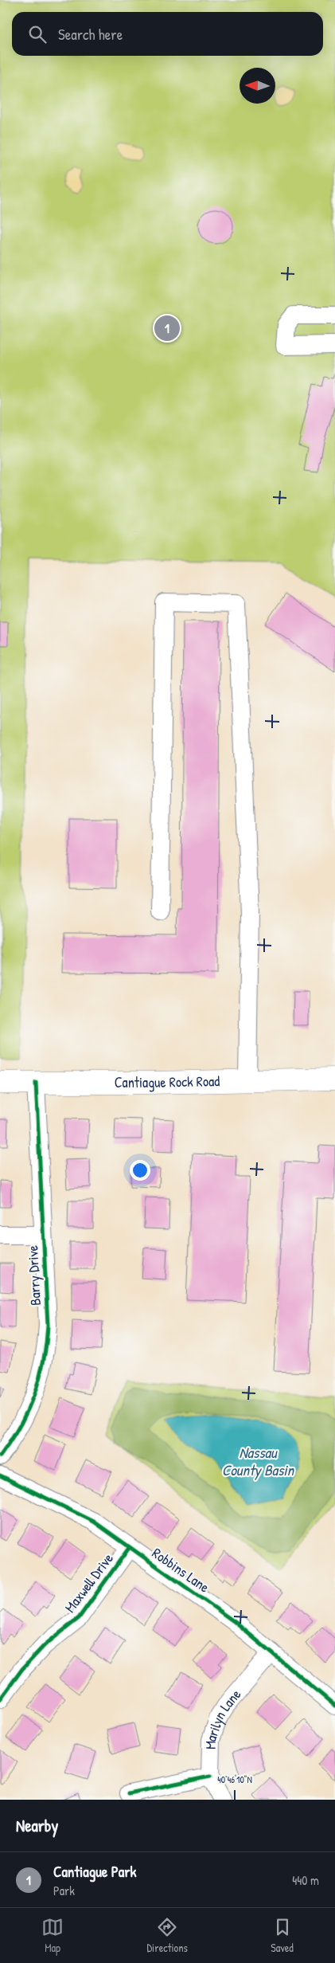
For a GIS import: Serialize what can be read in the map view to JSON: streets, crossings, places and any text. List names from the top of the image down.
{
  "streets": {
    "main road": ["Cantiague Rock Road"],
    "street": [
      "Barry Drive",
      "Robbins Lane",
      "Maxwell Drive",
      "Marilyn Lane"
    ]
  },
  "crossings": [
    ["Cantiague Rock Road", "Barry Drive"],
    ["Robbins Lane", "Maxwell Drive"],
    ["Robbins Lane", "Marilyn Lane"]
  ],
  "water": ["Nassau County Basin"],
  "north": "left",
  "page": {
    "search": "Search here",
    "pins": "1",
    "heading": "Nearby",
    "list": [
      {
        "mark": "1",
        "name": "Cantiague Park",
        "note": "Park",
        "value": "440 m"
      }
    ],
    "nav": ["Map", "Directions", "Saved"]
  },
  "coordinates": ["40°46'10\"N"]
}
